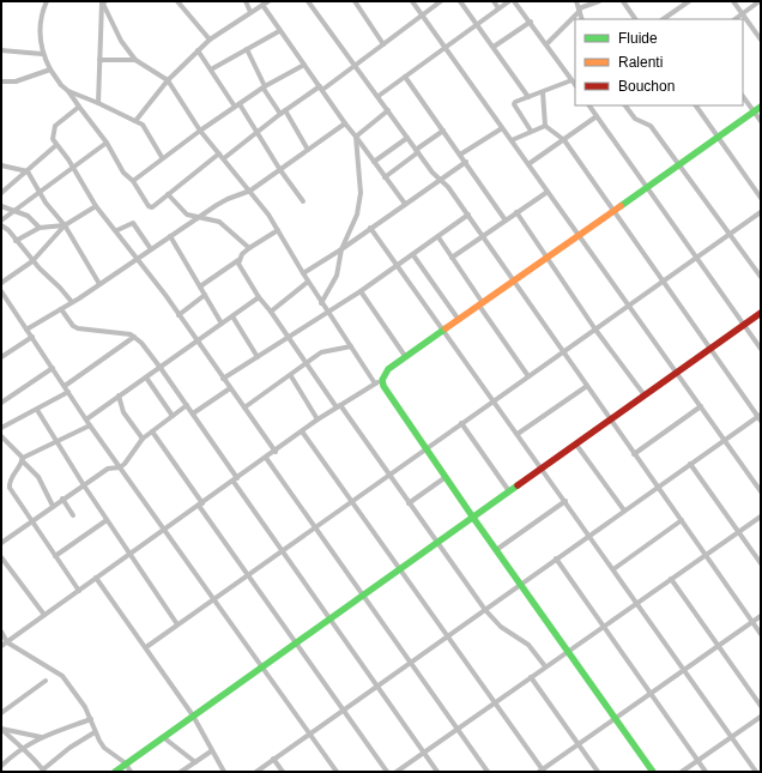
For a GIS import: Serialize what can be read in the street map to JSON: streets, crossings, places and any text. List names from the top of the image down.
{
  "legend": ["Fluide", "Ralenti", "Bouchon"]
}
